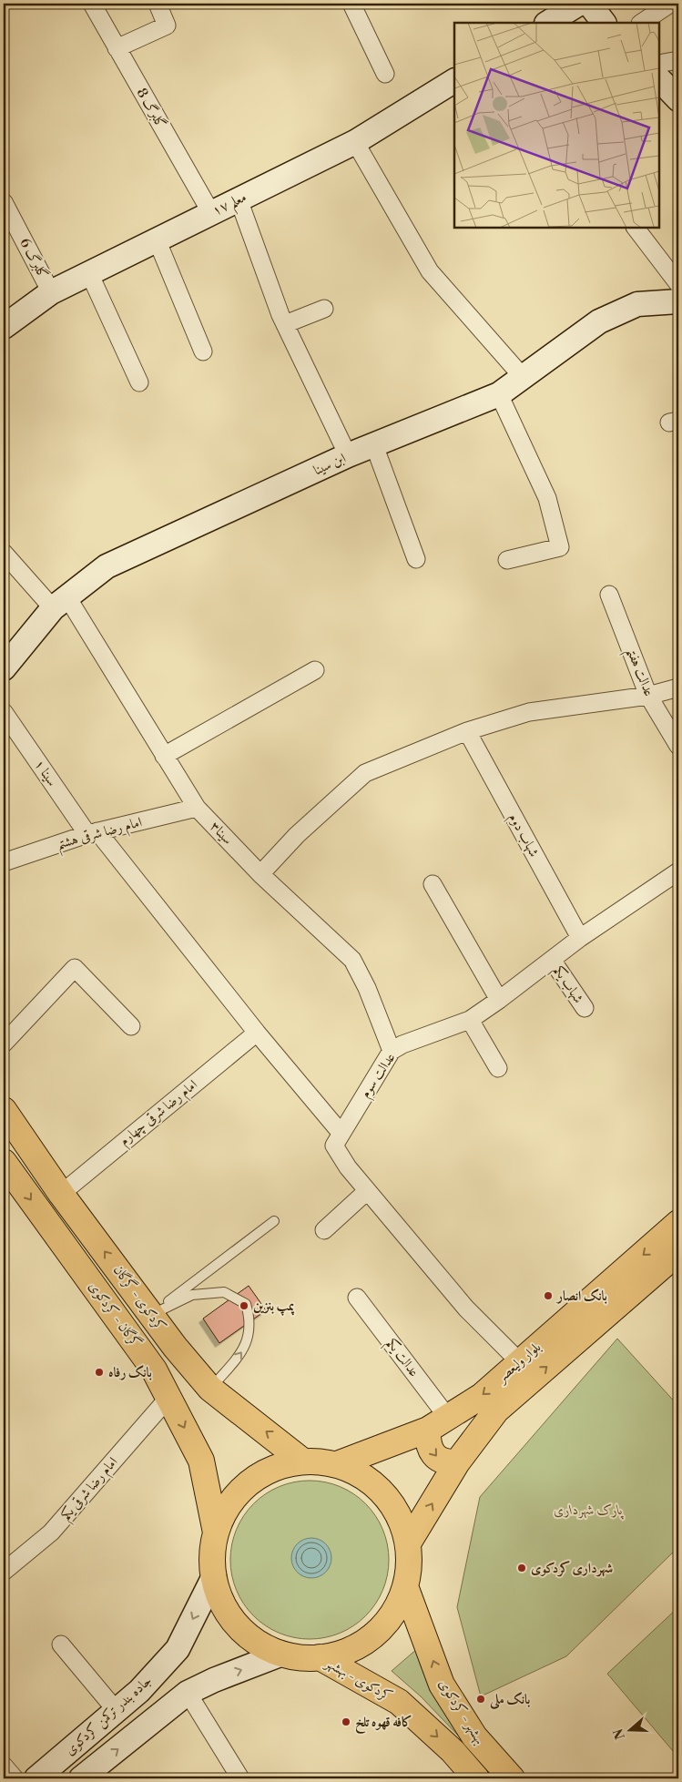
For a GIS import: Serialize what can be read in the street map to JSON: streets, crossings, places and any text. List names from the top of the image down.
{
  "streets": {
    "main road": [
      "کردکوی - گرگان",
      "گرگان - کردکوی",
      "بلوار ولیعصر",
      "کردکوی - بهشهر",
      "بهشهر - کردکوی"
    ],
    "street": [
      "گلبرگ 8",
      "معلم ۱۷",
      "گلبرگ 6",
      "ابن سینا",
      "عدالت هفتم",
      "سینا ۱",
      "امام رضا شرقی هشتم",
      "سینا۳",
      "شهاب دوم",
      "شهاب یکم",
      "عدالت سوم",
      "امام رضا شرقی چهارم",
      "عدالت یکم",
      "امام رضا شرقی یکم",
      "جاده بندر ترکمن کردکوی"
    ]
  },
  "crossings": [
    ["گلبرگ 8", "معلم ۱۷"],
    ["معلم ۱۷", "گلبرگ 6"],
    ["ابن سینا", "سینا۳"],
    ["سینا ۱", "امام رضا شرقی هشتم"],
    ["سینا ۱", "عدالت سوم"],
    ["سینا ۱", "امام رضا شرقی چهارم"],
    ["امام رضا شرقی هشتم", "سینا۳"],
    ["سینا۳", "عدالت سوم"],
    ["شهاب دوم", "عدالت سوم"],
    ["شهاب یکم", "عدالت سوم"],
    ["عدالت سوم", "بلوار ولیعصر"],
    ["امام رضا شرقی چهارم", "کردکوی - گرگان"],
    ["گرگان - کردکوی", "امام رضا شرقی یکم"],
    ["عدالت یکم", "بلوار ولیعصر"]
  ],
  "one_way": [
    "کردکوی - گرگان",
    "گرگان - کردکوی",
    "کردکوی - بهشهر",
    "بهشهر - کردکوی"
  ],
  "parks": ["پارک شهرداری"],
  "places": [
    "بانک انصار",
    "پمپ بنزین",
    "بانک رفاه",
    "شهرداری کردکوی",
    "بانک ملی",
    "کافه قهوه تلخ"
  ],
  "north": "left"
}
